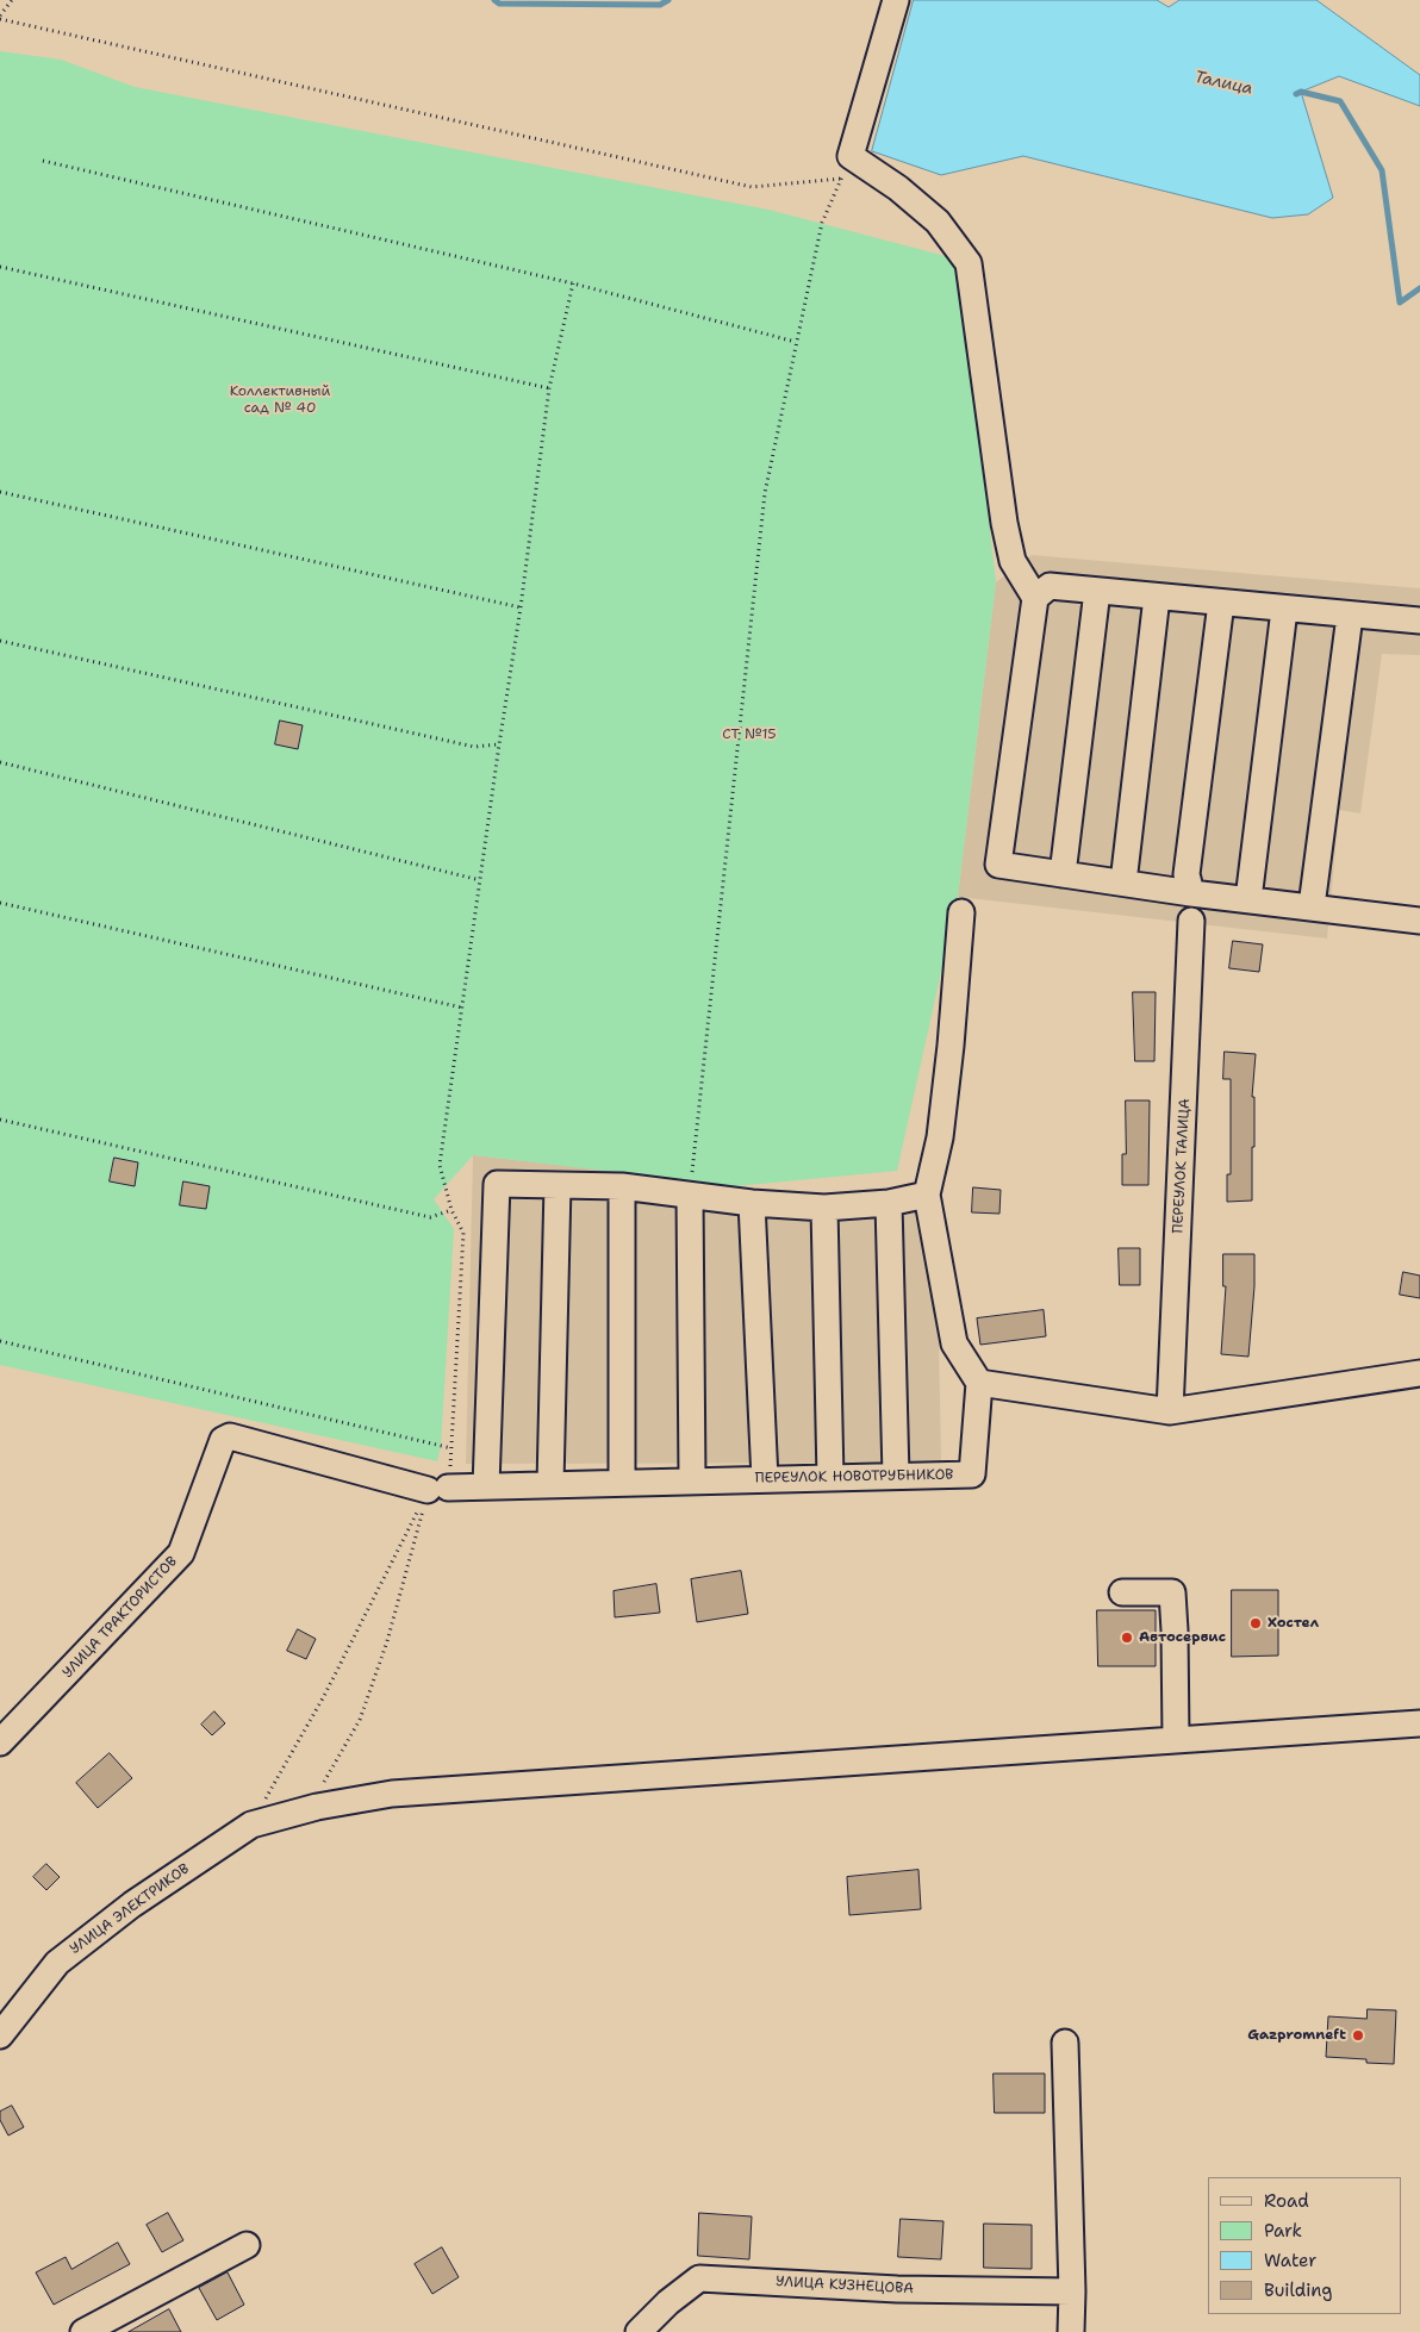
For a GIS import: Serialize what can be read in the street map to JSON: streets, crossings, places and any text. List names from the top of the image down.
{
  "streets": {
    "street": [
      "ПЕРЕУЛОК ТАЛИЦА",
      "ПЕРЕУЛОК НОВОТРУБНИКОВ",
      "УЛИЦА ТРАКТОРИСТОВ",
      "УЛИЦА ЭЛЕКТРИКОВ",
      "УЛИЦА КУЗНЕЦОВА"
    ]
  },
  "crossings": [
    ["ПЕРЕУЛОК НОВОТРУБНИКОВ", "УЛИЦА ТРАКТОРИСТОВ"]
  ],
  "water": ["Талица"],
  "parks": ["Коллективный сад № 40", "СТ №15"],
  "places": ["Хостел", "Автосервис", "Gazpromneft"],
  "legend": [
    "Road",
    "Park",
    "Water",
    "Building"
  ]
}
